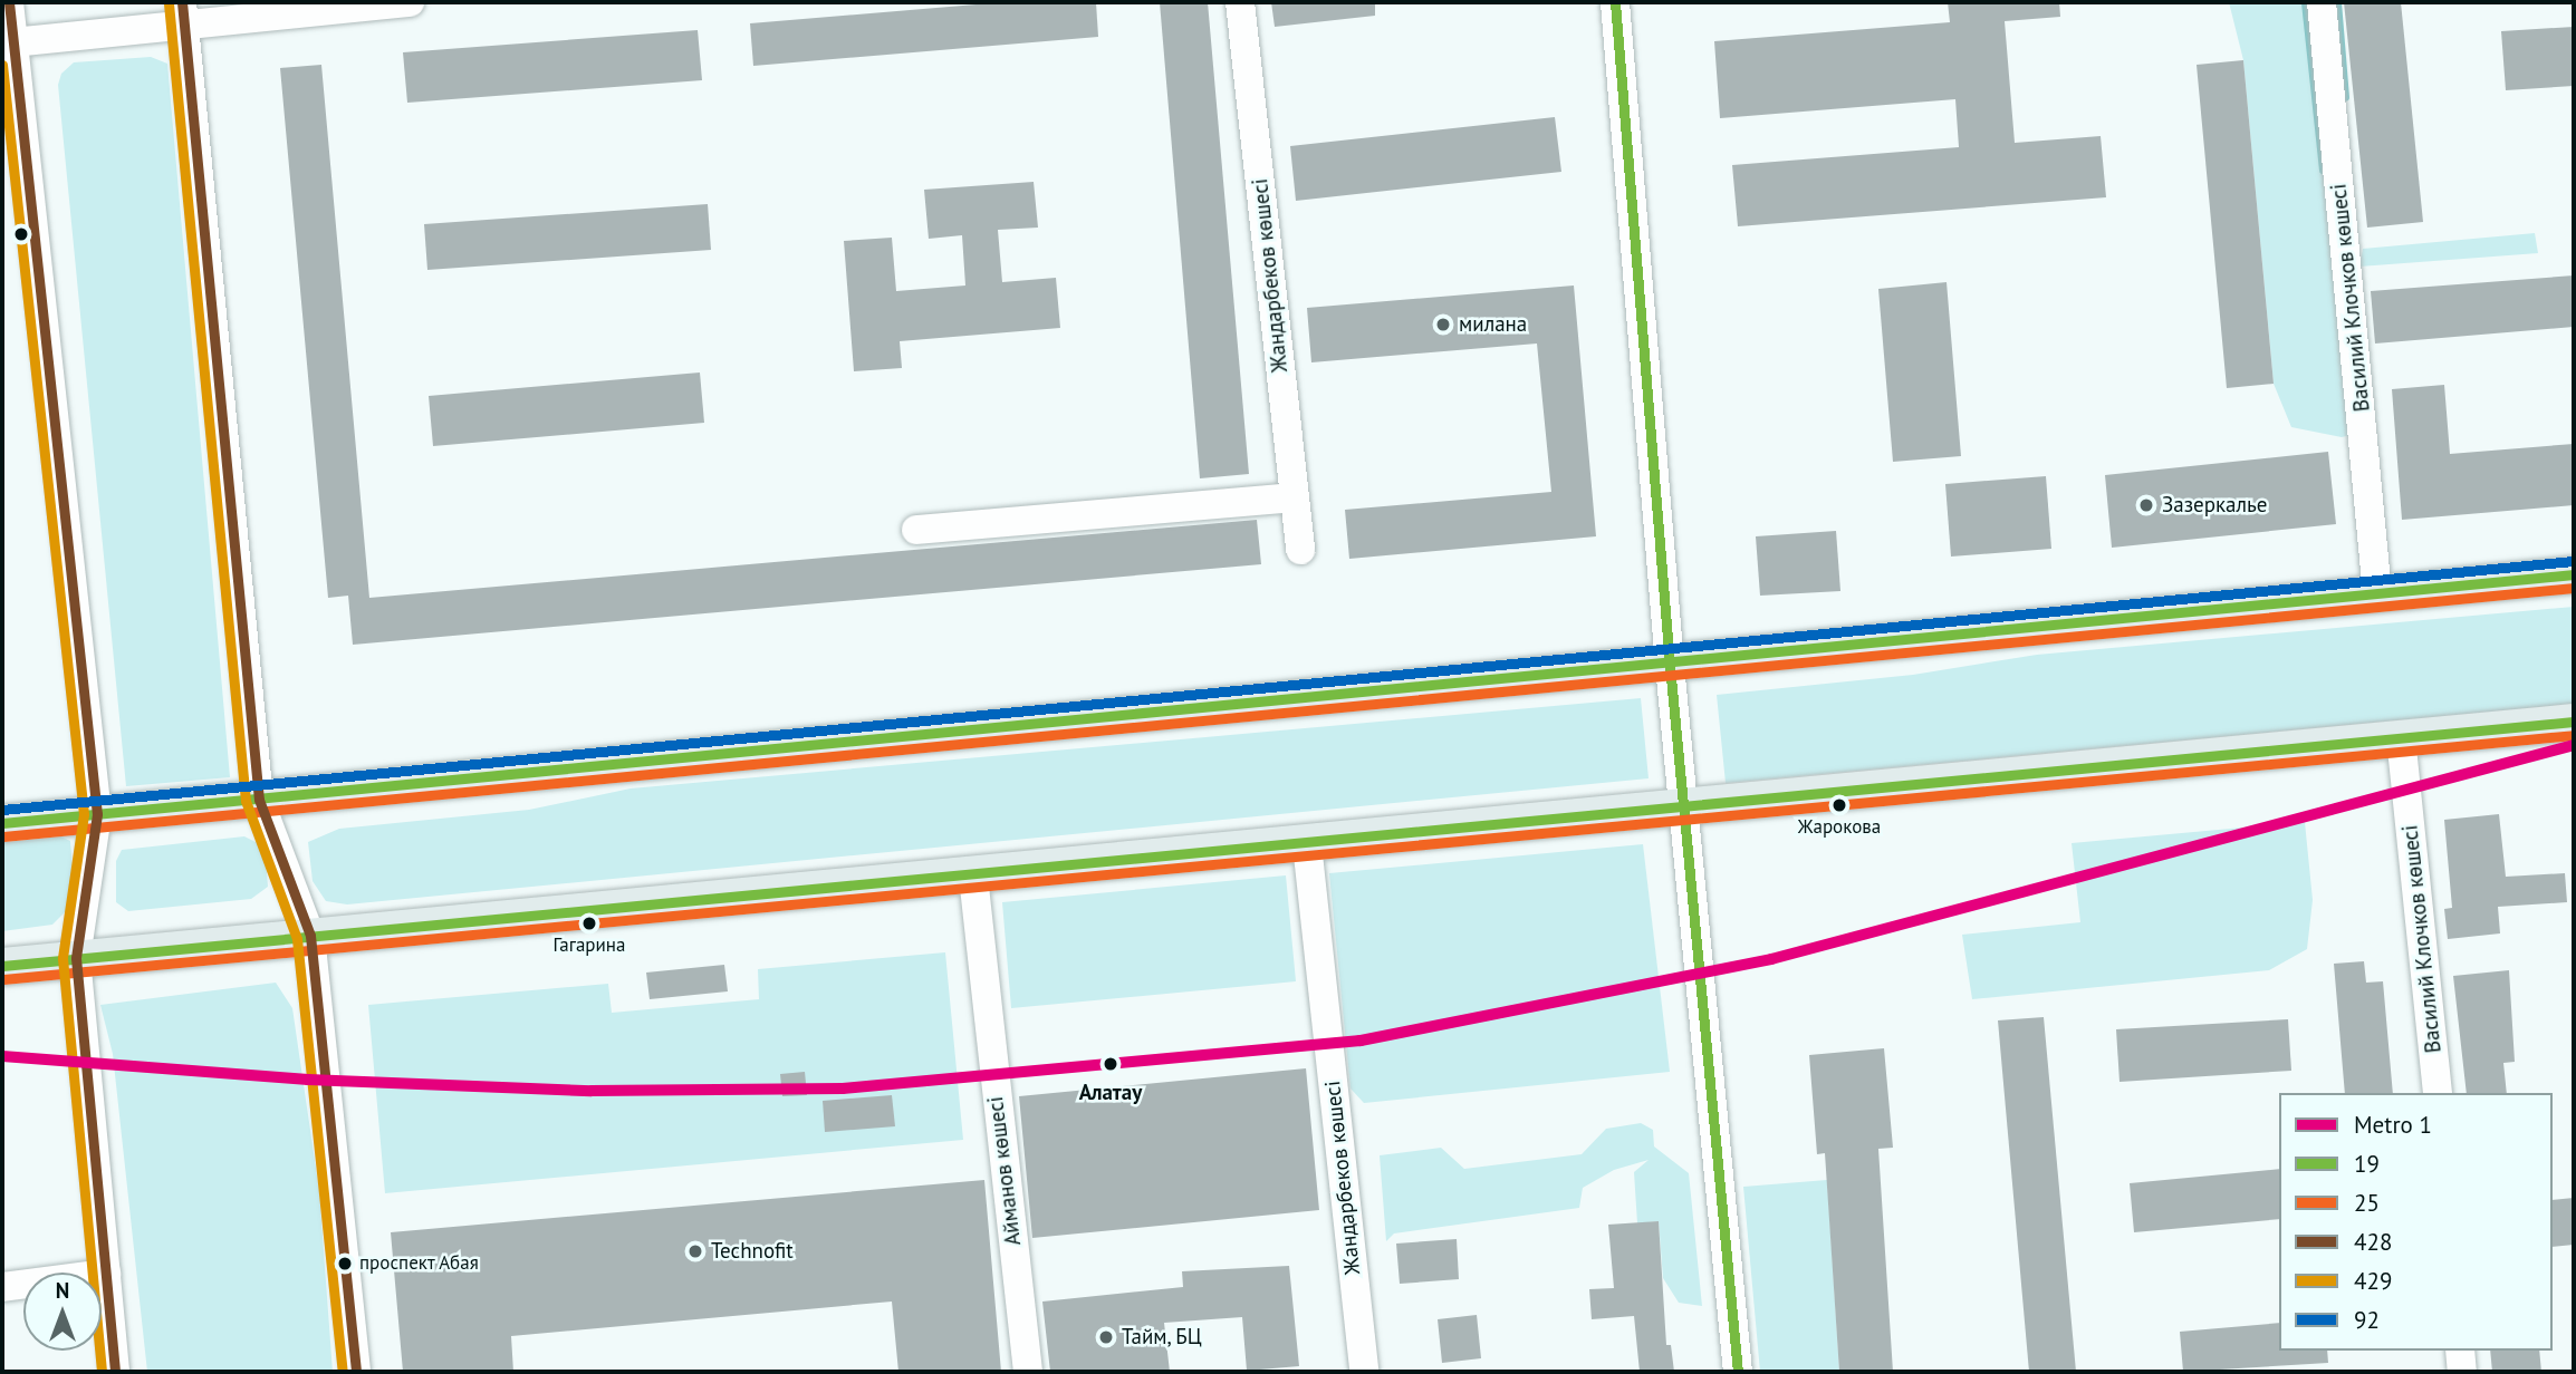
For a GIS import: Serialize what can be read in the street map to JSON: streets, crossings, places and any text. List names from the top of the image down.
{
  "streets": {
    "street": ["Жандарбеков көшесі", "Василий Клочков көшесі", "Айманов көшесі"]
  },
  "places": [
    "милана",
    "Зазеркалье",
    "Жарокова",
    "Гагарина",
    "Алатау",
    "Technofit",
    "проспект Абая",
    "Тайм, БЦ"
  ],
  "lines": [
    "transit line 19",
    "transit line 428",
    "transit line 429",
    "transit line 92",
    "transit line 25",
    "metro line 1"
  ],
  "legend": [
    "Metro 1",
    "19",
    "25",
    "428",
    "429",
    "92"
  ],
  "north": "top"
}
